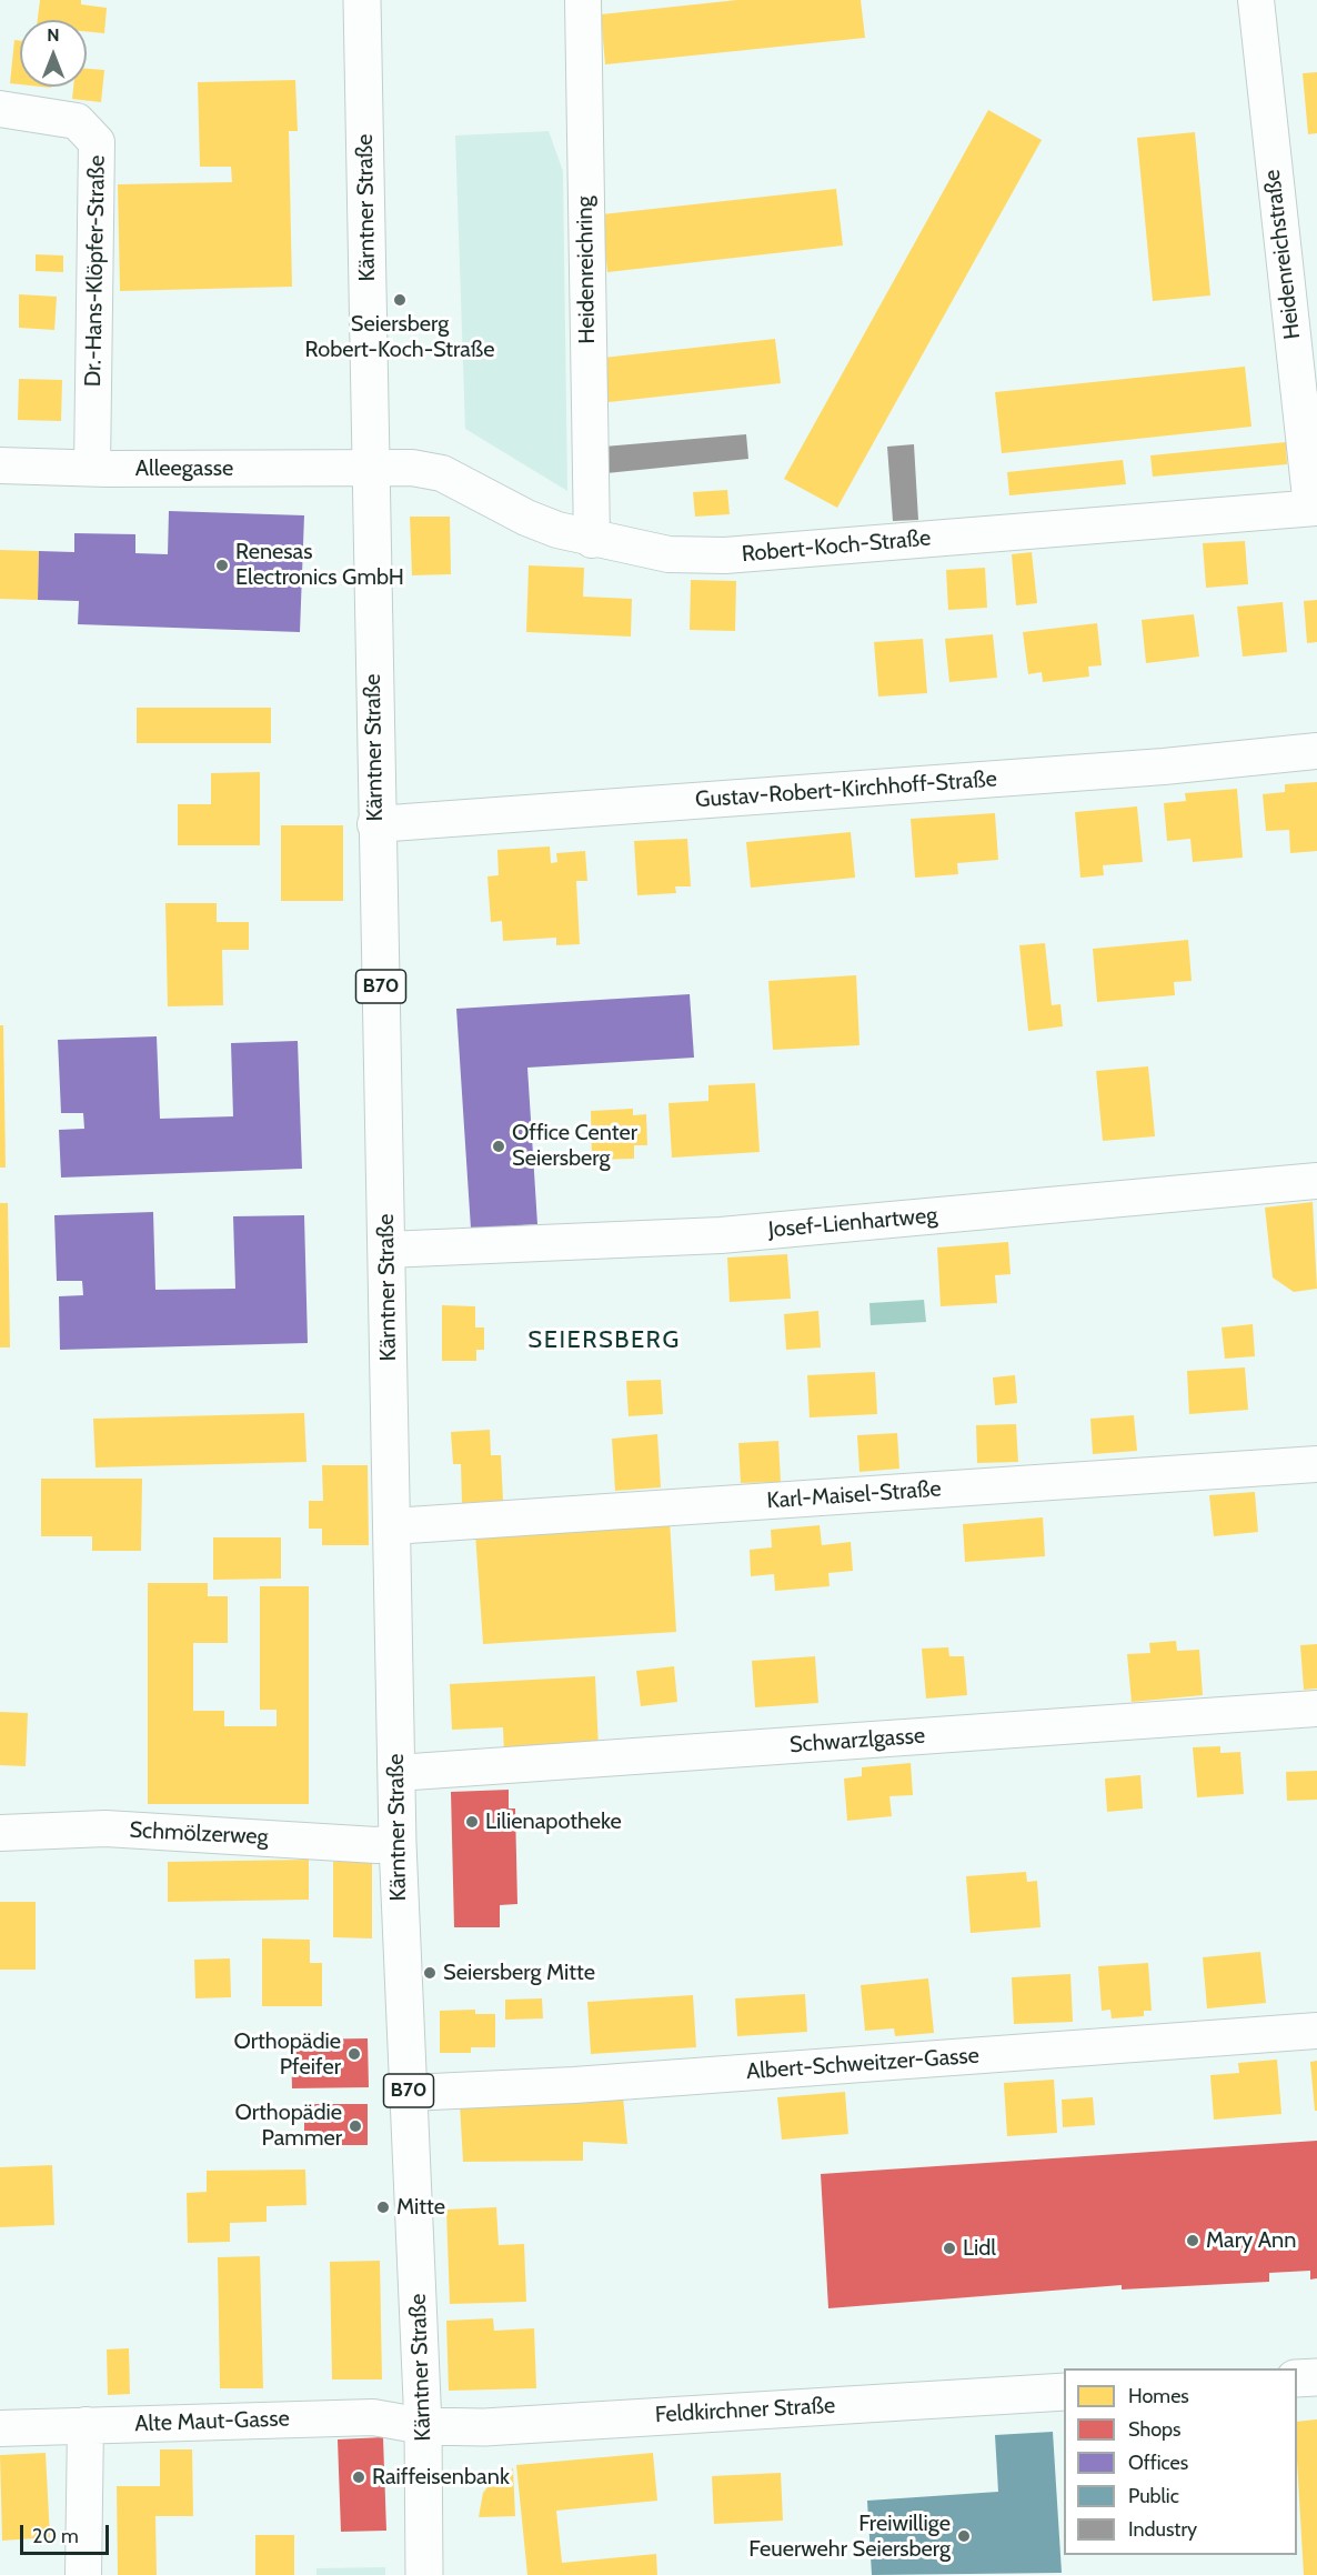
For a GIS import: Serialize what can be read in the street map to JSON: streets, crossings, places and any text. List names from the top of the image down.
{
  "streets": {
    "main road": ["Kärntner Straße", "B70", "Feldkirchner Straße"],
    "street": [
      "Heidenreichstraße",
      "Heidenreichring",
      "Dr.-Hans-Klöpfer-Straße",
      "Alleegasse",
      "Robert-Koch-Straße",
      "Gustav-Robert-Kirchhoff-Straße",
      "Josef-Lienhartweg",
      "Karl-Maisel-Straße",
      "Schwarzlgasse",
      "Schmölzerweg",
      "Albert-Schweitzer-Gasse",
      "Alte Maut-Gasse"
    ]
  },
  "crossings": [
    ["Kärntner Straße", "Alleegasse"],
    ["Kärntner Straße", "Robert-Koch-Straße"],
    ["Kärntner Straße", "Gustav-Robert-Kirchhoff-Straße"],
    ["Kärntner Straße", "Josef-Lienhartweg"],
    ["Kärntner Straße", "Karl-Maisel-Straße"],
    ["Kärntner Straße", "Schwarzlgasse"],
    ["Kärntner Straße", "Schmölzerweg"],
    ["Kärntner Straße", "Albert-Schweitzer-Gasse"],
    ["Kärntner Straße", "Feldkirchner Straße"],
    ["Kärntner Straße", "Alte Maut-Gasse"],
    ["Heidenreichstraße", "Robert-Koch-Straße"],
    ["Heidenreichring", "Robert-Koch-Straße"],
    ["Dr.-Hans-Klöpfer-Straße", "Alleegasse"],
    ["Alleegasse", "Robert-Koch-Straße"],
    ["Feldkirchner Straße", "Alte Maut-Gasse"]
  ],
  "districts": ["SEIERSBERG"],
  "places": [
    "Seiersberg Robert-Koch-Straße",
    "Renesas Electronics GmbH",
    "Office Center Seiersberg",
    "Lilienapotheke",
    "Seiersberg Mitte",
    "Orthopädie Pfeifer",
    "Orthopädie Pammer",
    "Mitte",
    "Mary Ann",
    "Lidl",
    "Raiffeisenbank",
    "Freiwillige Feuerwehr Seiersberg"
  ],
  "legend": [
    "Homes",
    "Shops",
    "Offices",
    "Public",
    "Industry"
  ],
  "scale_bar": "20 m",
  "north": "top"
}
